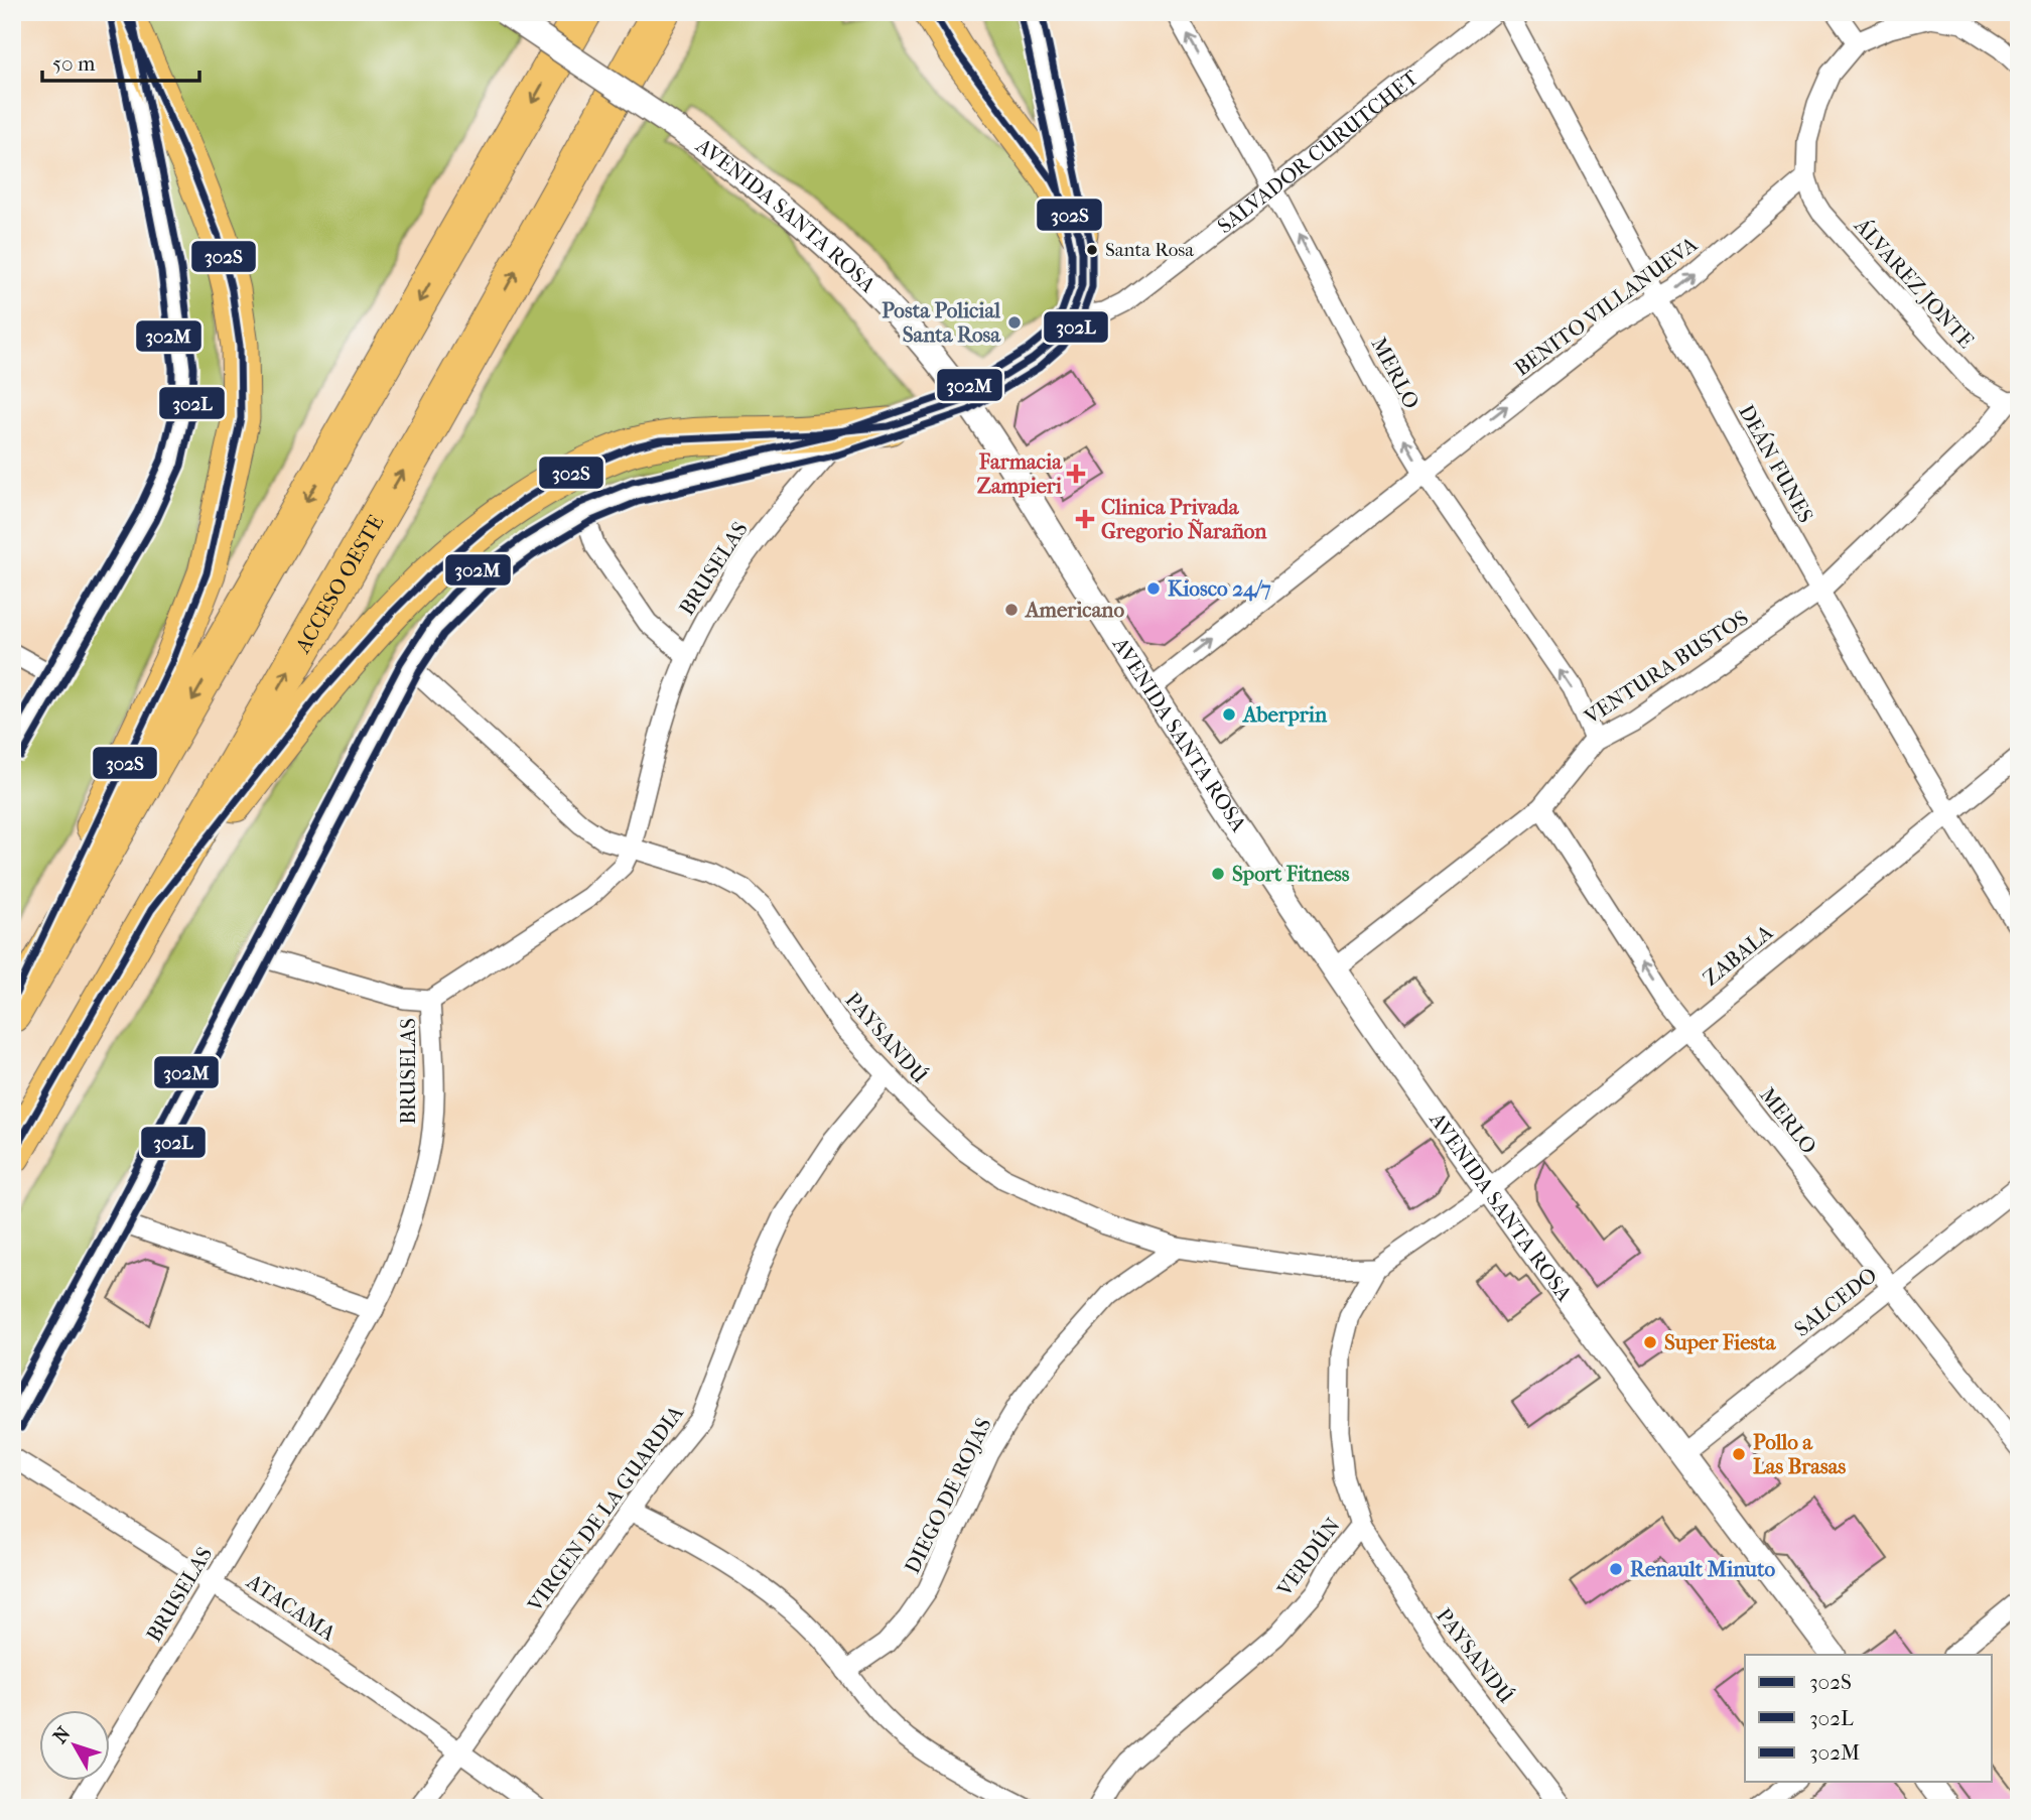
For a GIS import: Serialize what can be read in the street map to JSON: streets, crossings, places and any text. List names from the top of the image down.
{
  "streets": {
    "highway": ["ACCESO OESTE"],
    "street": [
      "SALVADOR CURUTCHET",
      "AVENIDA SANTA ROSA",
      "ÁLVAREZ JONTE",
      "BENITO VILLANUEVA",
      "MERLO",
      "DEÁN FUNES",
      "BRUSELAS",
      "VENTURA BUSTOS",
      "ZABALA",
      "PAYSANDÚ",
      "SALCEDO",
      "DIEGO DE ROJAS",
      "VIRGEN DE LA GUARDIA",
      "VERDÚN",
      "ATACAMA"
    ]
  },
  "crossings": [
    ["SALVADOR CURUTCHET", "MERLO"],
    ["AVENIDA SANTA ROSA", "BENITO VILLANUEVA"],
    ["AVENIDA SANTA ROSA", "VENTURA BUSTOS"],
    ["AVENIDA SANTA ROSA", "ZABALA"],
    ["AVENIDA SANTA ROSA", "SALCEDO"],
    ["AVENIDA SANTA ROSA", "VERDÚN"],
    ["ÁLVAREZ JONTE", "BENITO VILLANUEVA"],
    ["ÁLVAREZ JONTE", "VENTURA BUSTOS"],
    ["BENITO VILLANUEVA", "MERLO"],
    ["BENITO VILLANUEVA", "DEÁN FUNES"],
    ["MERLO", "VENTURA BUSTOS"],
    ["MERLO", "ZABALA"],
    ["MERLO", "SALCEDO"],
    ["DEÁN FUNES", "VENTURA BUSTOS"],
    ["DEÁN FUNES", "ZABALA"],
    ["BRUSELAS", "PAYSANDÚ"],
    ["BRUSELAS", "ATACAMA"],
    ["ZABALA", "VERDÚN"],
    ["PAYSANDÚ", "DIEGO DE ROJAS"],
    ["PAYSANDÚ", "VIRGEN DE LA GUARDIA"],
    ["PAYSANDÚ", "VERDÚN"],
    ["VIRGEN DE LA GUARDIA", "ATACAMA"]
  ],
  "one_way": ["BENITO VILLANUEVA", "MERLO"],
  "places": {
    "other": [
      "Santa Rosa",
      "Posta Policial Santa Rosa",
      "Kiosco 24/7",
      "Americano",
      "Aberprin",
      "Sport Fitness",
      "Super Fiesta",
      "Pollo a Las Brasas",
      "Renault Minuto"
    ],
    "health": ["Farmacia Zampieri", "Clinica Privada Gregorio Ñarañon"]
  },
  "lines": ["transit line 302S", "transit line 302L", "transit line 302M"],
  "legend": ["302S", "302L", "302M"],
  "scale_bar": "50 m",
  "north": "top left"
}
